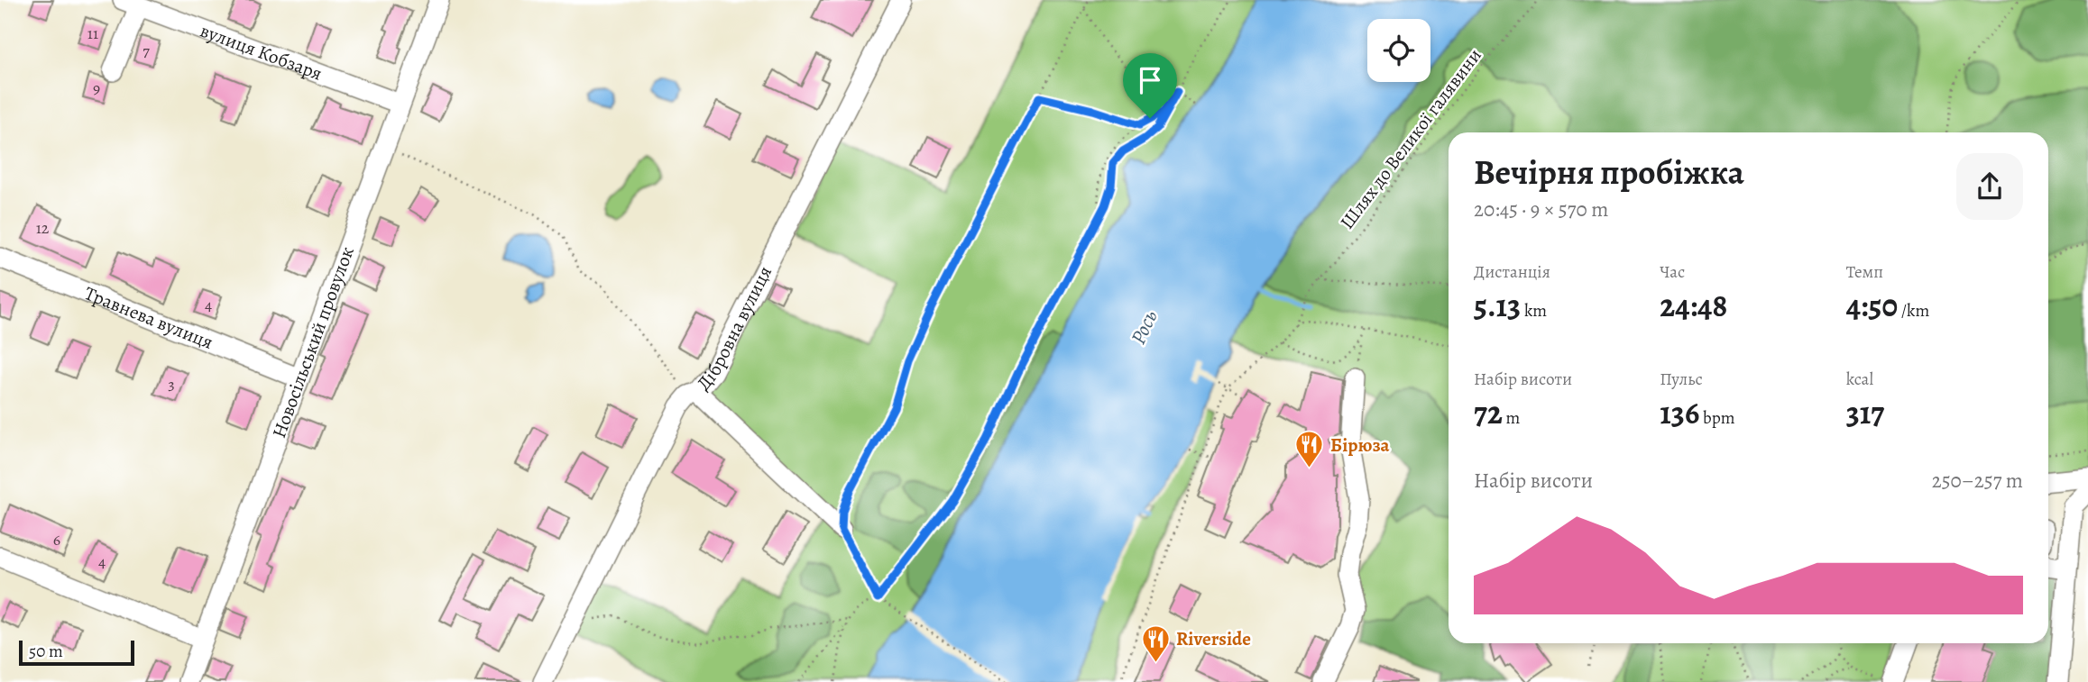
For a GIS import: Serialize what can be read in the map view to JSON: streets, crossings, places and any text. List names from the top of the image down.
{
  "streets": {
    "street": [
      "вулиця Кобзаря",
      "Травнева вулиця",
      "Дібровна вулиця",
      "Новосільський провулок"
    ],
    "path": ["Шлях до Великої галявини"]
  },
  "crossings": [
    ["вулиця Кобзаря", "Новосільський провулок"],
    ["Травнева вулиця", "Новосільський провулок"]
  ],
  "water": ["Рось"],
  "places": {
    "restaurant": ["Бірюза", "Riverside"]
  },
  "house_numbers": [
    "11",
    "7",
    "9",
    "12",
    "4",
    "3",
    "6",
    "4"
  ],
  "scale_bar": "50 m",
  "page": {
    "heading": ["Вечірня пробіжка", "20:45 · 9 × 570 m"],
    "stats": [
      ["Дистанція", "5.13 km"],
      ["Час", "24:48"],
      ["Темп", "4:50 /km"],
      ["Набір висоти", "72 m"],
      ["Пульс", "136 bpm"],
      ["kcal", "317"]
    ],
    "chart": ["Набір висоти", "250–257 m"],
    "scale": "50 m"
  }
}
